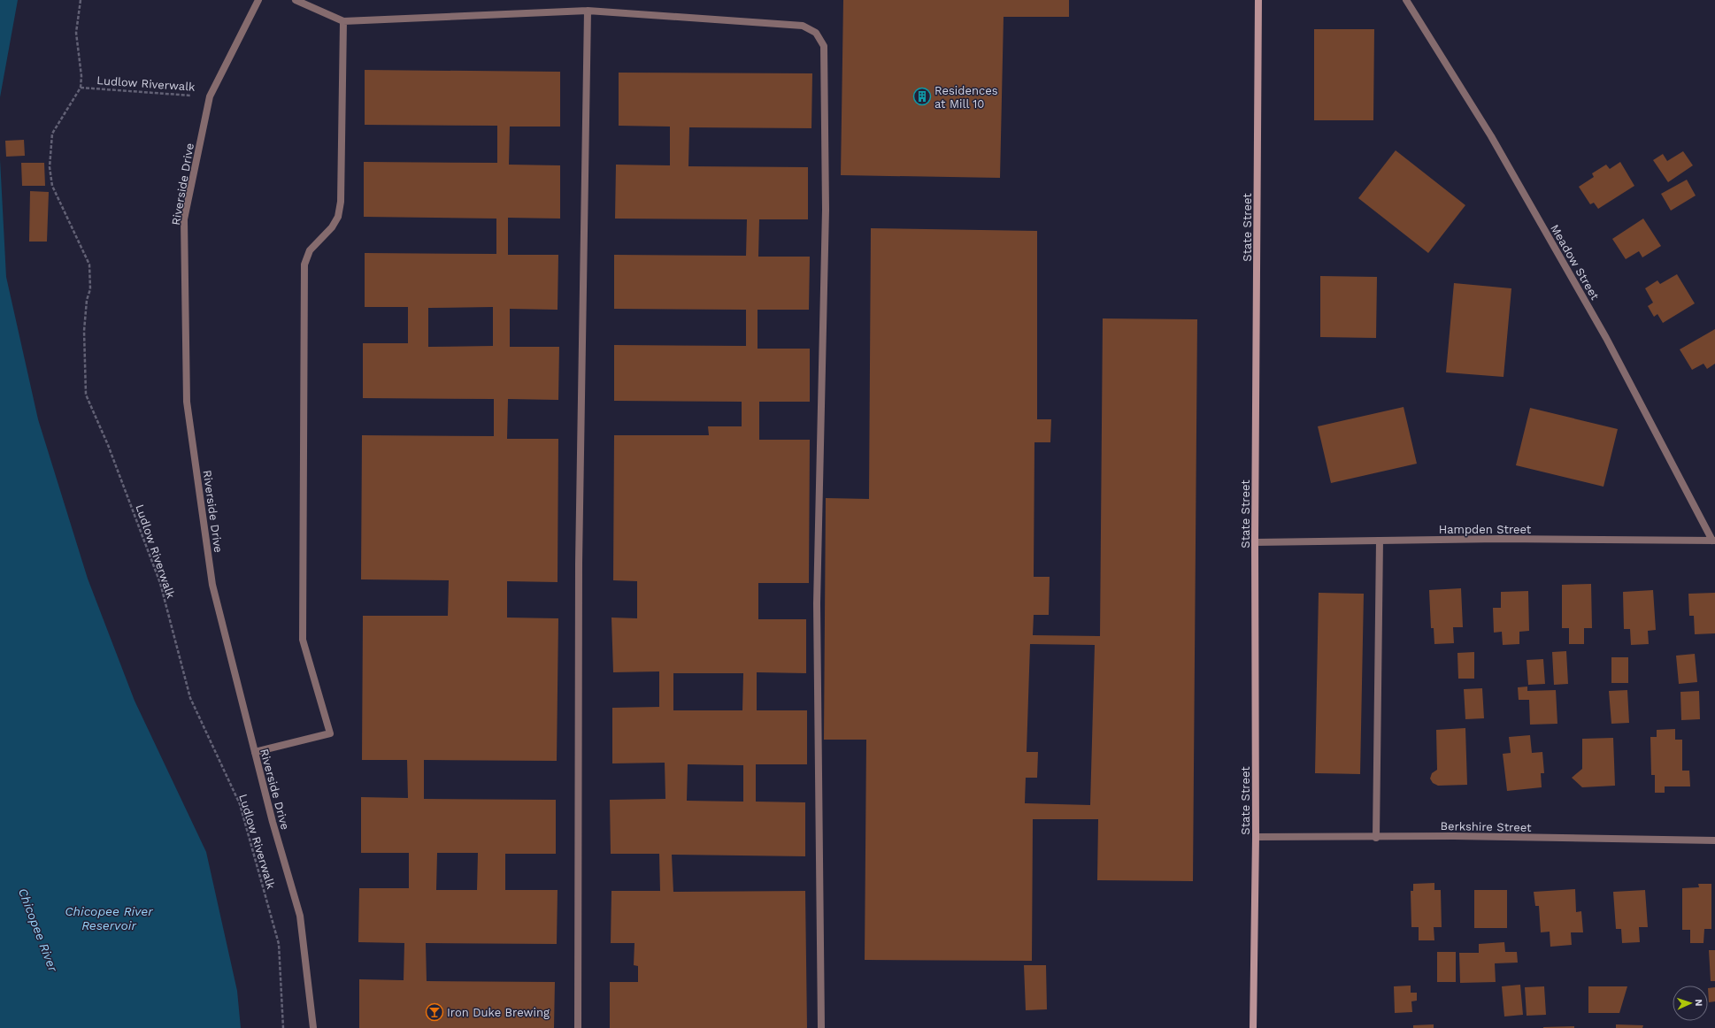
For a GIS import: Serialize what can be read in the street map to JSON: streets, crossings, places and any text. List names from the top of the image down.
{
  "streets": {
    "street": [
      "Riverside Drive",
      "State Street",
      "Meadow Street",
      "Hampden Street",
      "Berkshire Street"
    ],
    "path": ["Ludlow Riverwalk"]
  },
  "crossings": [
    ["Ludlow Riverwalk", "Riverside Drive"],
    ["State Street", "Hampden Street"],
    ["State Street", "Berkshire Street"],
    ["Meadow Street", "Hampden Street"]
  ],
  "water": ["Chicopee River Reservoir", "Chicopee River"],
  "places": {
    "building": ["Residences at Mill 10"],
    "bar": ["Iron Duke Brewing"]
  },
  "north": "right"
}
